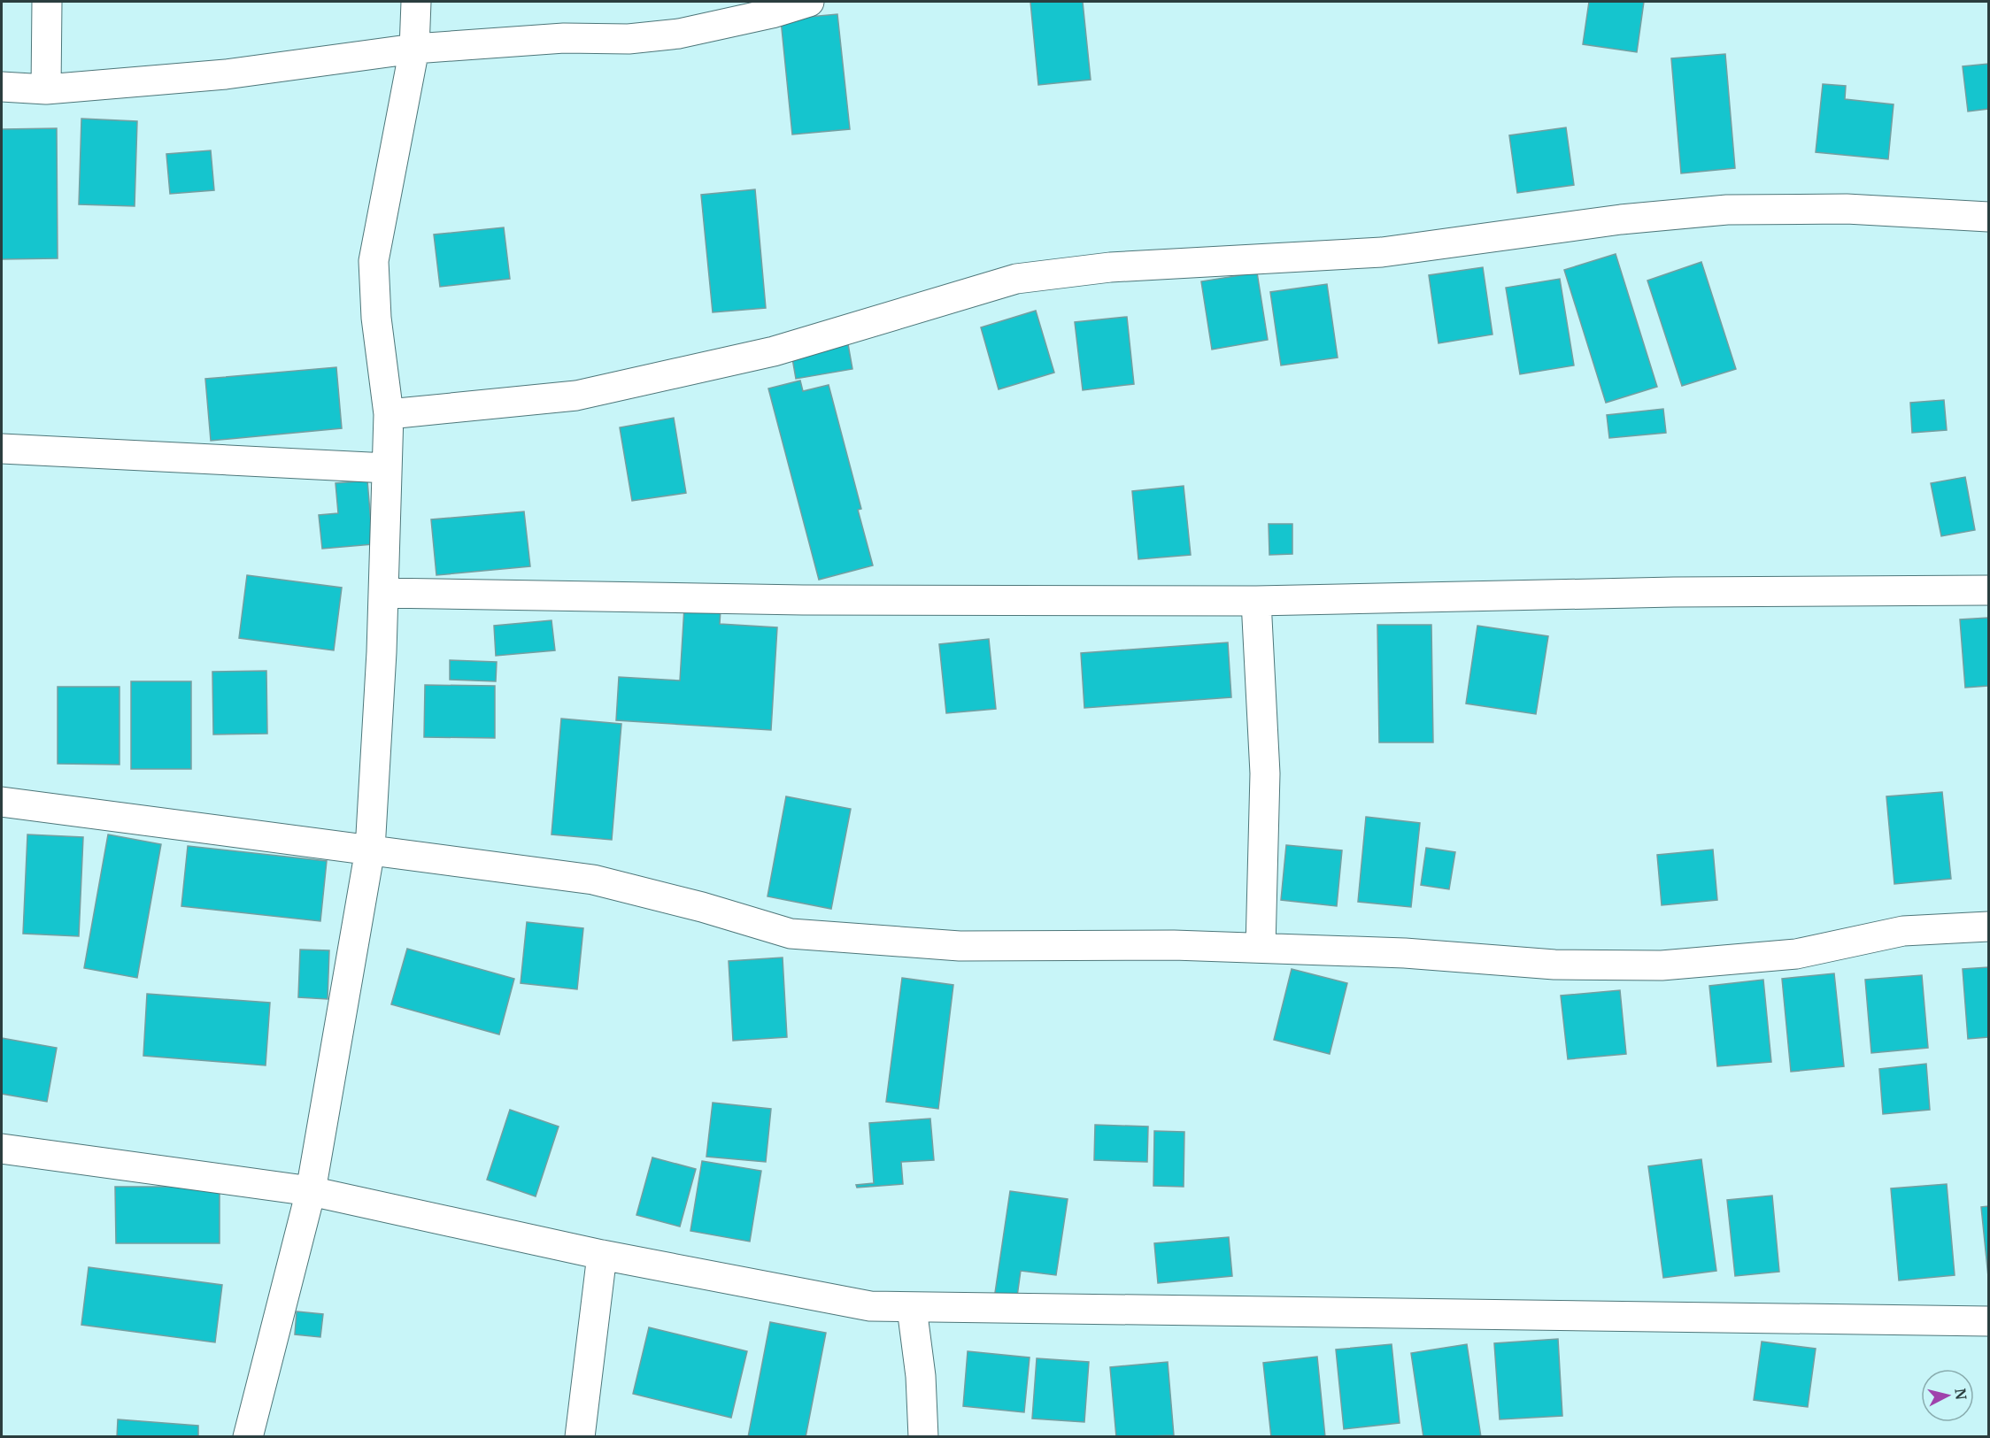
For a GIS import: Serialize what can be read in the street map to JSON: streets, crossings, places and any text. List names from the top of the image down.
{
  "north": "right"
}
